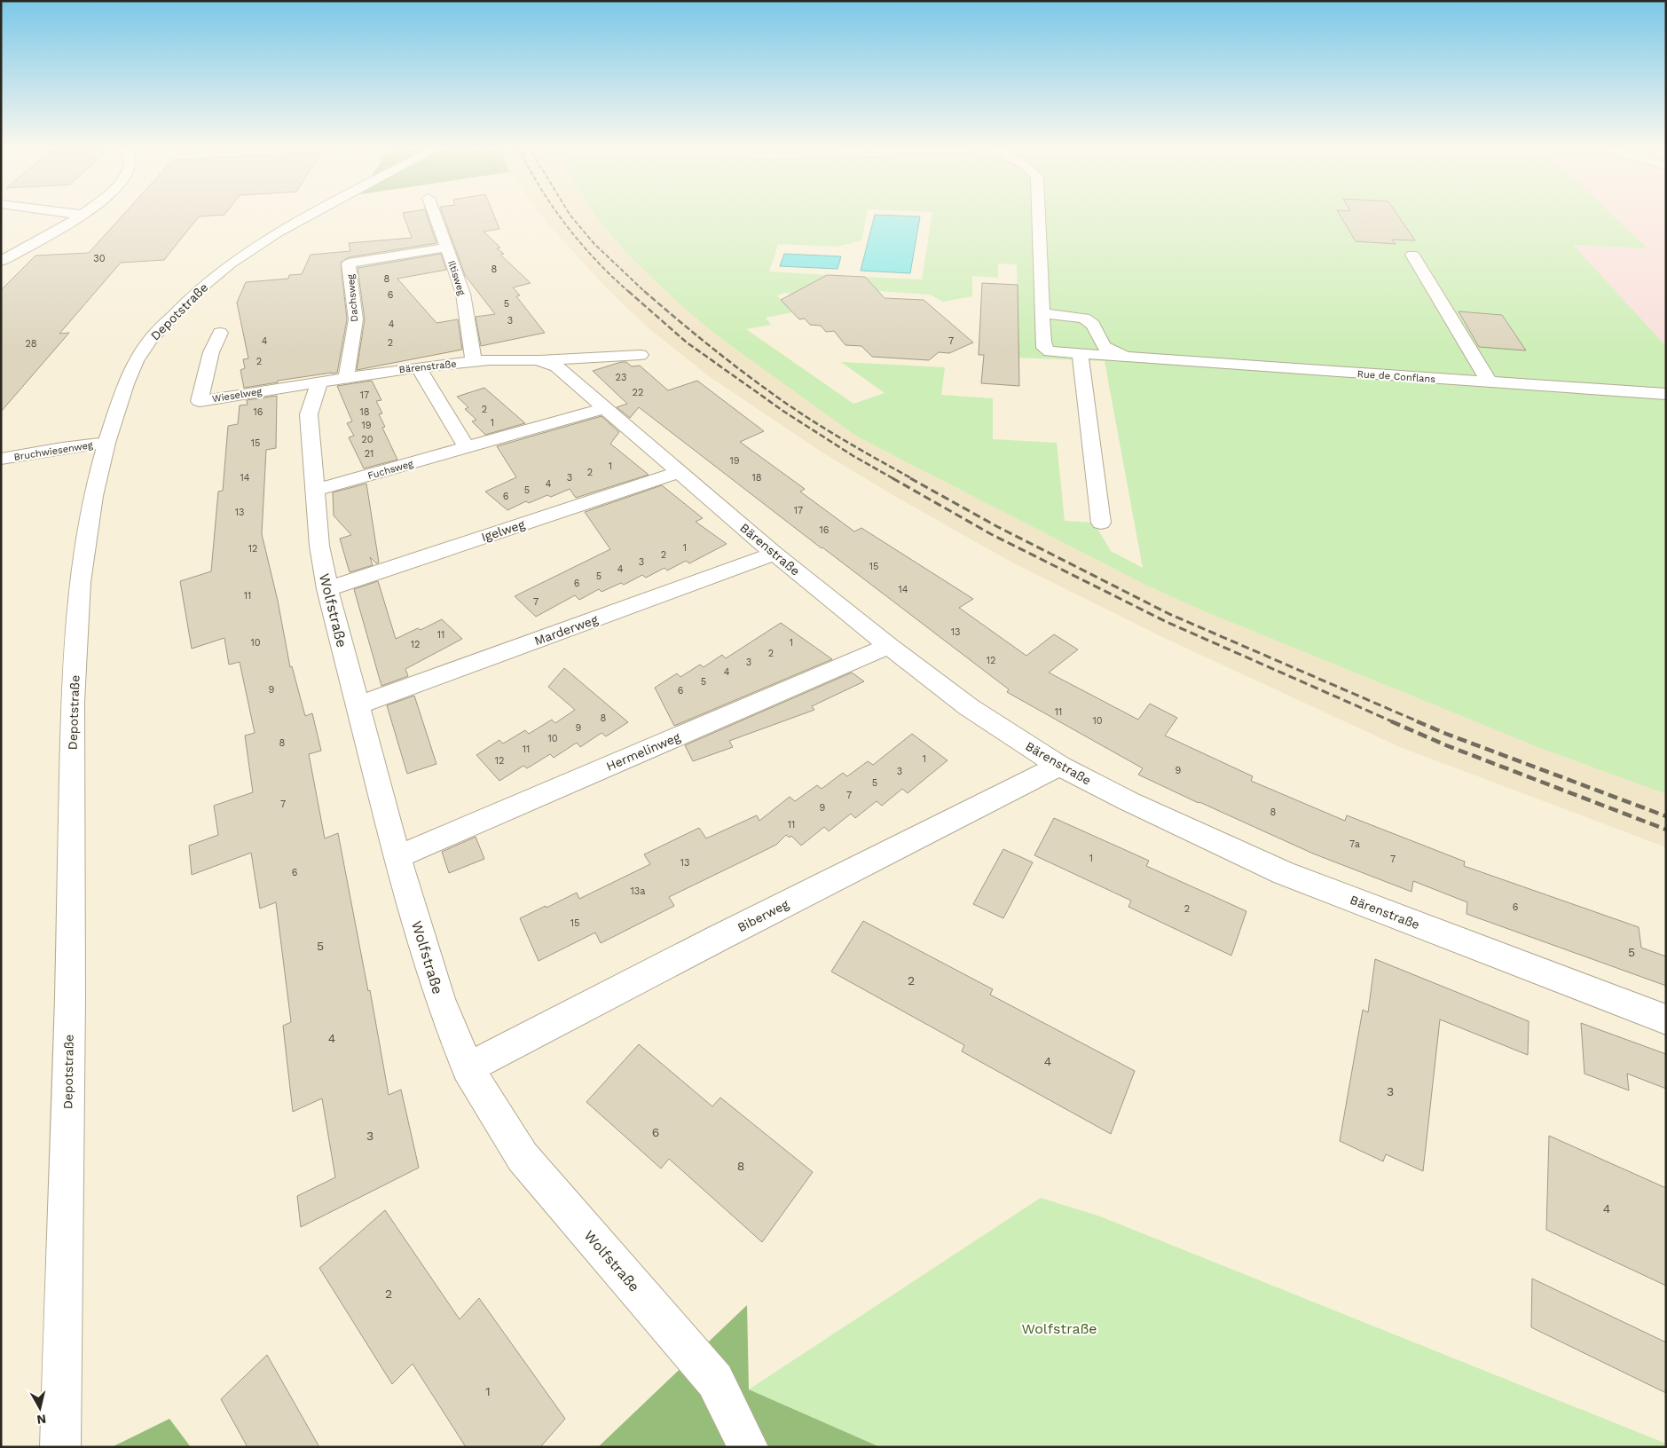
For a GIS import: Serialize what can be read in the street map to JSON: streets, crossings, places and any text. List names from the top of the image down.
{
  "streets": {
    "street": [
      "Iltisweg",
      "Dachsweg",
      "Depotstraße",
      "Bärenstraße",
      "Rue de Conflans",
      "Wieselweg",
      "Bruchwiesenweg",
      "Fuchsweg",
      "Igelweg",
      "Wolfstraße",
      "Marderweg",
      "Hermelinweg",
      "Biberweg"
    ]
  },
  "crossings": [
    ["Iltisweg", "Dachsweg"],
    ["Iltisweg", "Bärenstraße"],
    ["Dachsweg", "Bärenstraße"],
    ["Dachsweg", "Wieselweg"],
    ["Dachsweg", "Wolfstraße"],
    ["Depotstraße", "Bruchwiesenweg"],
    ["Bärenstraße", "Wieselweg"],
    ["Bärenstraße", "Fuchsweg"],
    ["Bärenstraße", "Igelweg"],
    ["Bärenstraße", "Wolfstraße"],
    ["Bärenstraße", "Marderweg"],
    ["Bärenstraße", "Hermelinweg"],
    ["Bärenstraße", "Biberweg"],
    ["Wieselweg", "Wolfstraße"],
    ["Fuchsweg", "Wolfstraße"],
    ["Igelweg", "Wolfstraße"],
    ["Wolfstraße", "Marderweg"],
    ["Wolfstraße", "Hermelinweg"],
    ["Wolfstraße", "Biberweg"]
  ],
  "parks": ["Wolfstraße"],
  "house_numbers": [
    "30",
    "8",
    "8",
    "6",
    "5",
    "3",
    "4",
    "4",
    "7",
    "2",
    "28",
    "2",
    "23",
    "22",
    "17",
    "2",
    "16",
    "18",
    "1",
    "19",
    "20",
    "15",
    "21",
    "19",
    "1",
    "2",
    "14",
    "3",
    "18",
    "4",
    "5",
    "6",
    "17",
    "13",
    "16",
    "1",
    "12",
    "2",
    "3",
    "15",
    "4",
    "5",
    "6",
    "14",
    "11",
    "7",
    "13",
    "11",
    "10",
    "1",
    "12",
    "2",
    "12",
    "3",
    "4",
    "5",
    "9",
    "6",
    "11",
    "8",
    "10",
    "9",
    "10",
    "8",
    "11",
    "1",
    "12",
    "9",
    "3",
    "5",
    "7",
    "7",
    "9",
    "8",
    "11",
    "7a",
    "1",
    "7",
    "13",
    "6",
    "13a",
    "6",
    "2",
    "15",
    "5",
    "5",
    "2",
    "4",
    "4",
    "3",
    "6",
    "3",
    "8",
    "4",
    "2",
    "1"
  ],
  "north": "bottom"
}
